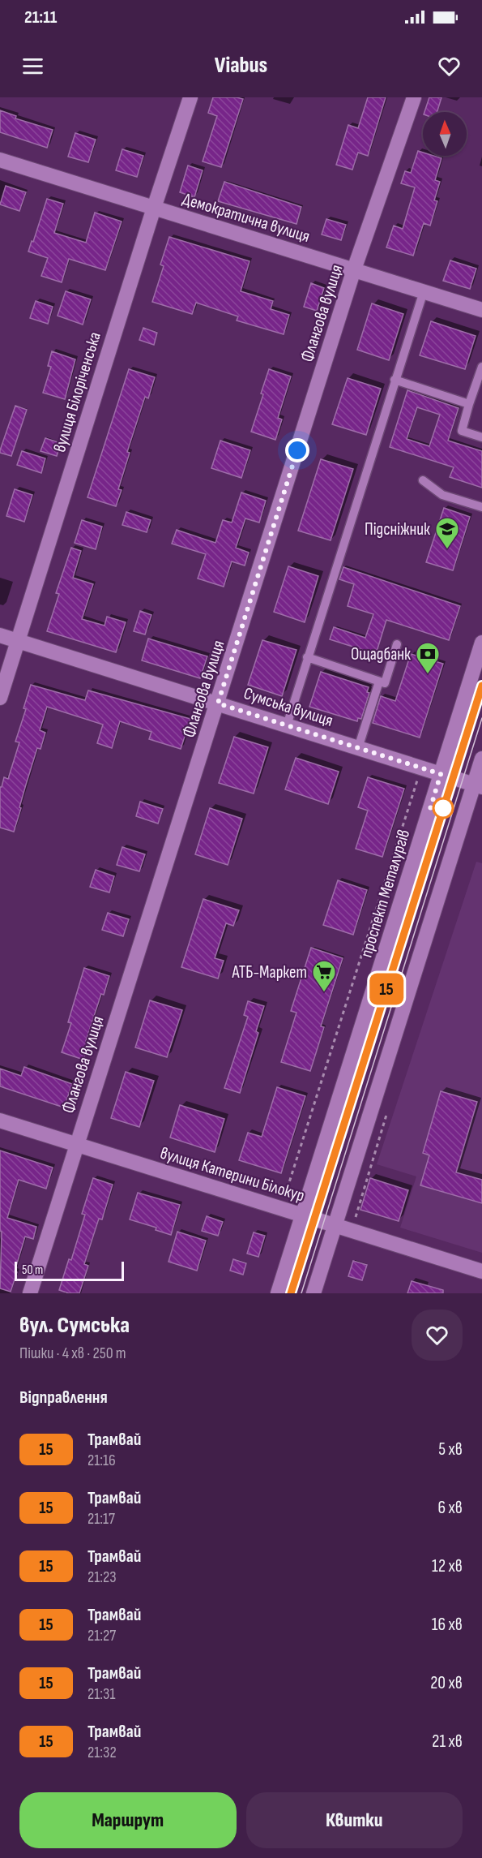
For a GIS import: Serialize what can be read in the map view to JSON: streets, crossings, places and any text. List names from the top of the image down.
{
  "streets": {
    "street": [
      "Демократична вулиця",
      "Флангова вулиця",
      "вулиця Білоріченська",
      "Сумська вулиця",
      "проспект Металургів",
      "вулиця Катерини Білокур"
    ]
  },
  "crossings": [
    ["Демократична вулиця", "Флангова вулиця"],
    ["Демократична вулиця", "вулиця Білоріченська"],
    ["Флангова вулиця", "Сумська вулиця"],
    ["Флангова вулиця", "вулиця Катерини Білокур"],
    ["вулиця Білоріченська", "Сумська вулиця"],
    ["Сумська вулиця", "проспект Металургів"],
    ["проспект Металургів", "вулиця Катерини Білокур"]
  ],
  "places": {
    "school or university": ["Підсніжник"],
    "bank": ["Ощадбанк"],
    "supermarket": ["АТБ-Маркет"]
  },
  "lines": ["tram line 15"],
  "scale_bar": "50 m",
  "north": "top",
  "page": {
    "status": "21:11",
    "header": "Viabus",
    "on_map": "15",
    "scale": "50 m",
    "heading": [
      ["вул. Сумська", "Пішки · 4 хв · 250 m"],
      "Відправлення"
    ],
    "list": [
      {
        "mark": "15",
        "name": "Трамвай",
        "note": "21:16",
        "value": "5 хв"
      },
      {
        "mark": "15",
        "name": "Трамвай",
        "note": "21:17",
        "value": "6 хв"
      },
      {
        "mark": "15",
        "name": "Трамвай",
        "note": "21:23",
        "value": "12 хв"
      },
      {
        "mark": "15",
        "name": "Трамвай",
        "note": "21:27",
        "value": "16 хв"
      },
      {
        "mark": "15",
        "name": "Трамвай",
        "note": "21:31",
        "value": "20 хв"
      },
      {
        "mark": "15",
        "name": "Трамвай",
        "note": "21:32",
        "value": "21 хв"
      }
    ],
    "buttons": ["Маршрут", "Квитки"]
  }
}
